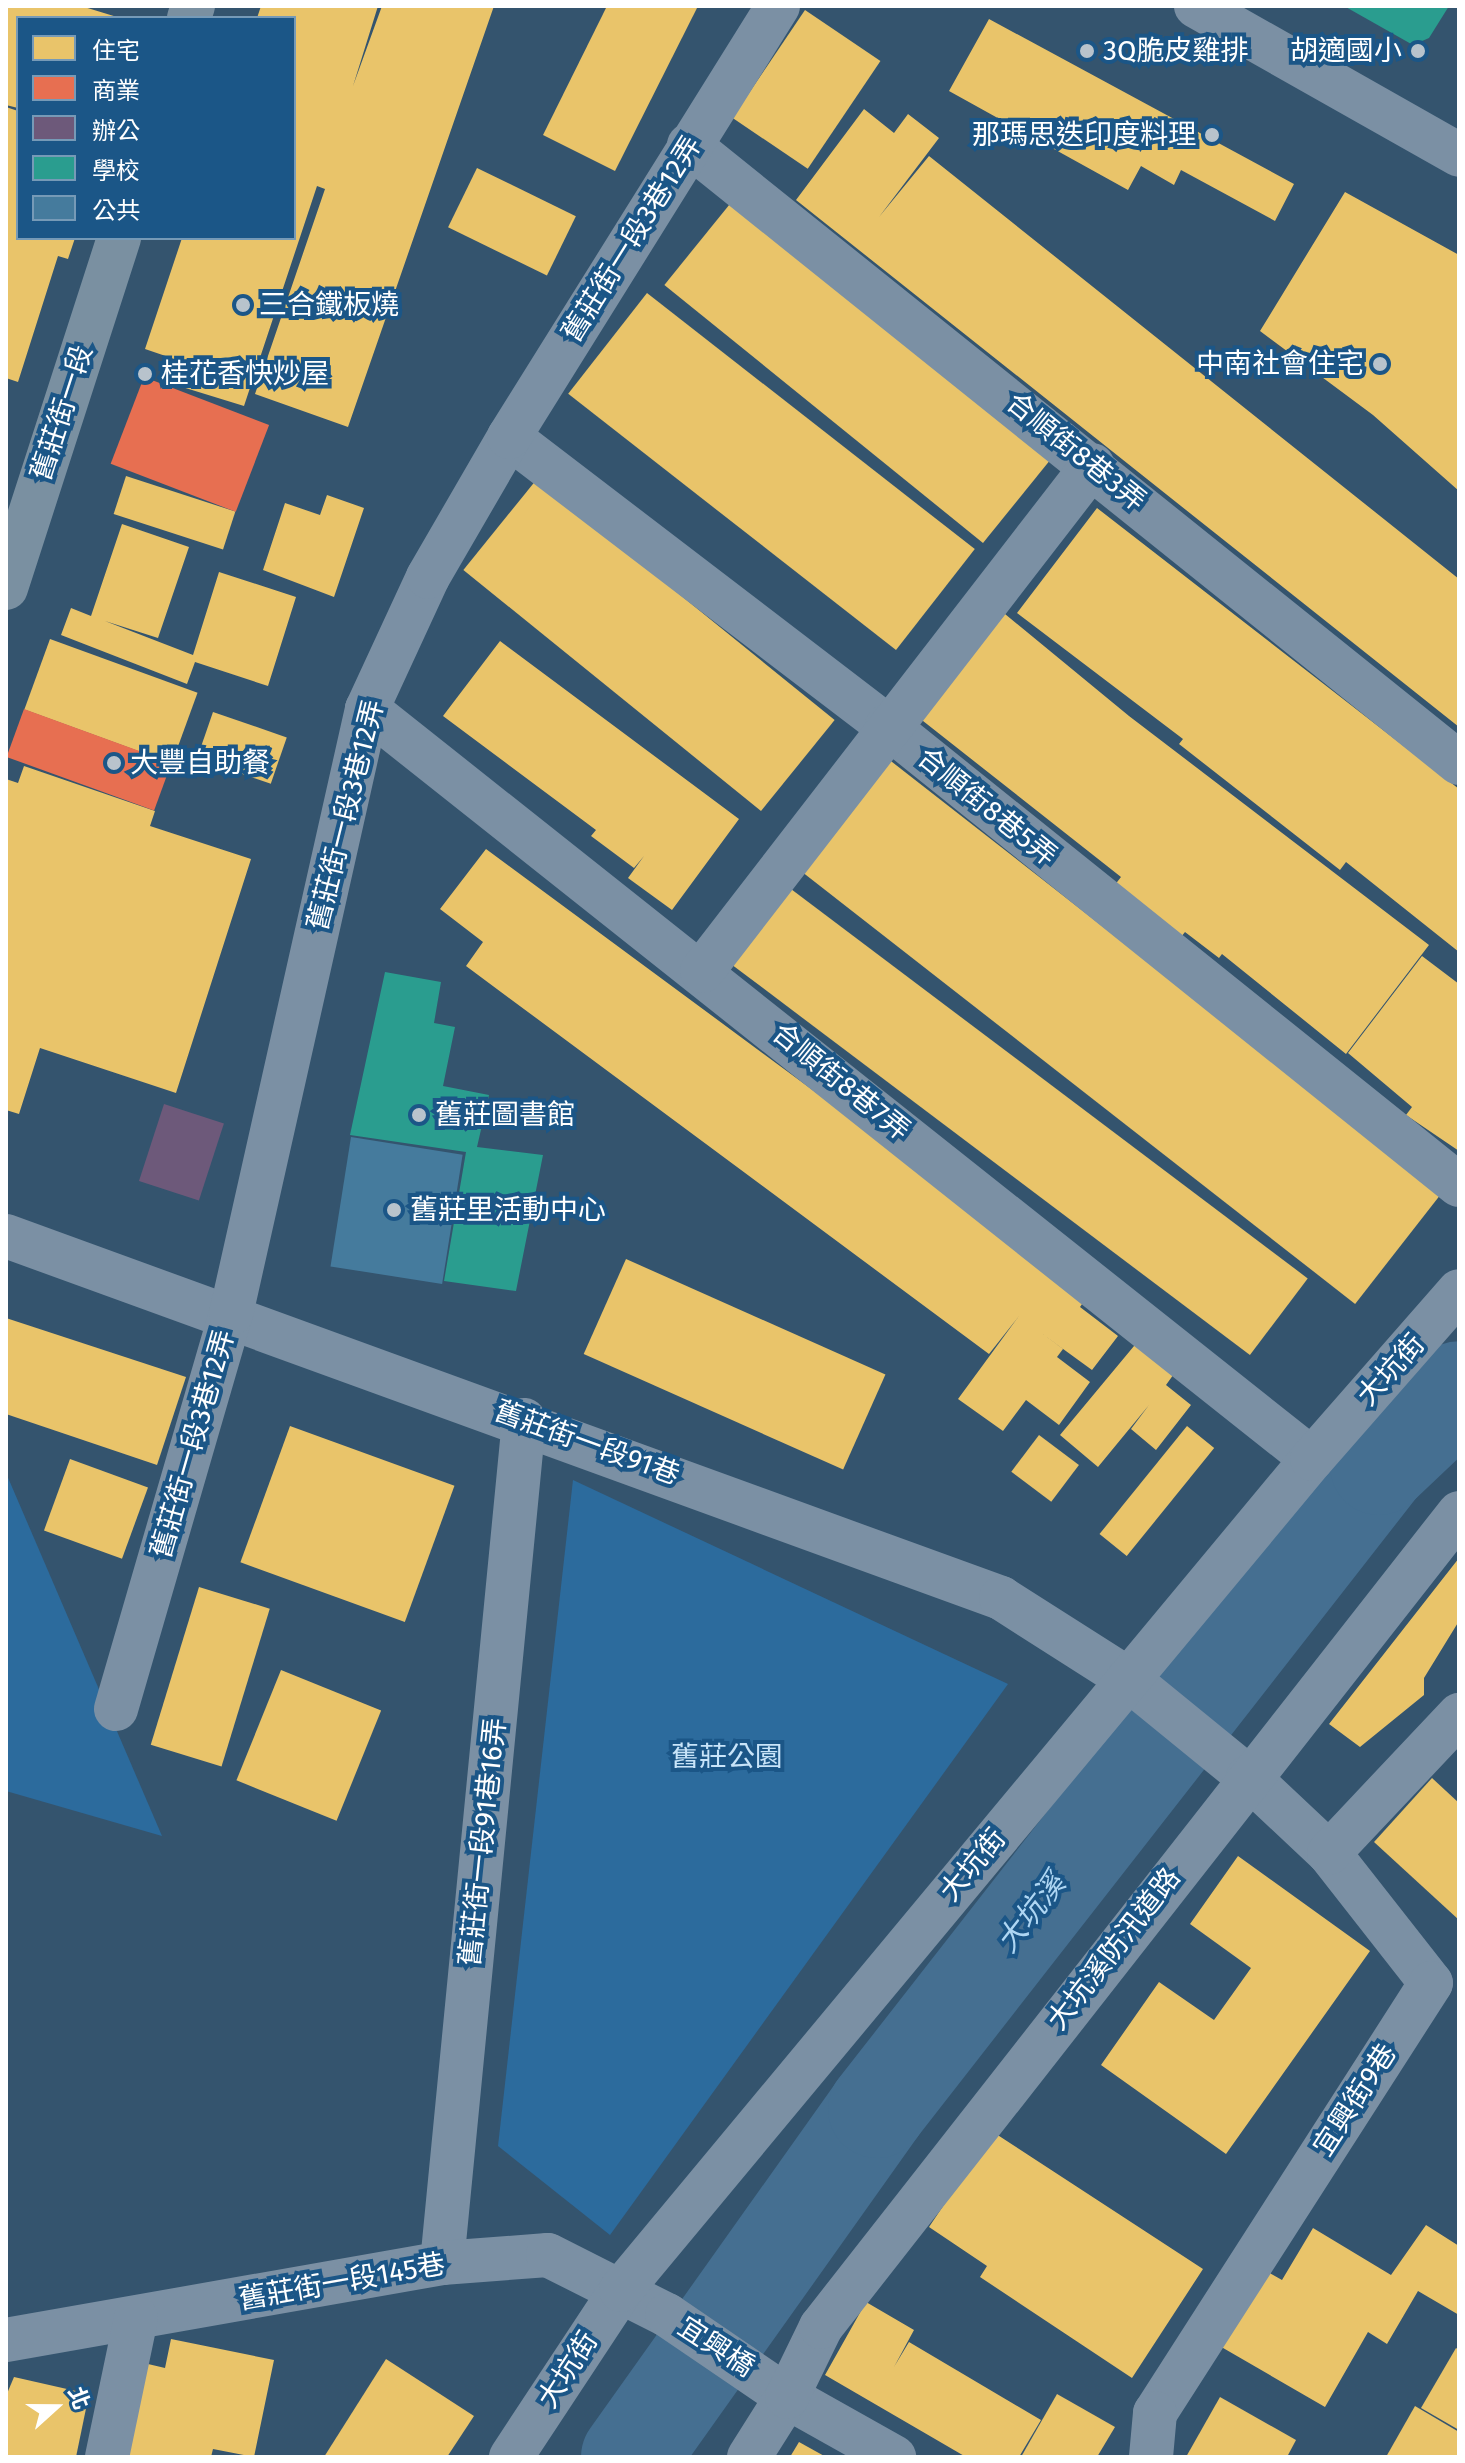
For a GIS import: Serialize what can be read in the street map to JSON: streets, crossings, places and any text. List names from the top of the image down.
{
  "streets": {
    "main road": ["舊莊街一段"],
    "street": [
      "舊莊街一段3巷12弄",
      "合順街8巷3弄",
      "合順街8巷5弄",
      "合順街8巷7弄",
      "大坑街",
      "舊莊街一段91巷",
      "舊莊街一段91巷16弄",
      "大坑溪防汛道路",
      "宜興街9巷",
      "舊莊街一段145巷",
      "宜興橋"
    ]
  },
  "crossings": [
    ["舊莊街一段3巷12弄", "合順街8巷3弄"],
    ["舊莊街一段3巷12弄", "合順街8巷5弄"],
    ["舊莊街一段3巷12弄", "合順街8巷7弄"],
    ["舊莊街一段3巷12弄", "舊莊街一段91巷"],
    ["合順街8巷7弄", "大坑街"],
    ["大坑街", "舊莊街一段91巷"],
    ["大坑街", "舊莊街一段145巷"],
    ["舊莊街一段91巷", "舊莊街一段91巷16弄"],
    ["舊莊街一段91巷", "大坑溪防汛道路"],
    ["舊莊街一段91巷", "宜興街9巷"],
    ["舊莊街一段91巷16弄", "舊莊街一段145巷"],
    ["大坑溪防汛道路", "宜興街9巷"],
    ["大坑溪防汛道路", "宜興橋"],
    ["舊莊街一段145巷", "宜興橋"]
  ],
  "water": ["大坑溪"],
  "parks": ["舊莊公園"],
  "places": [
    "3Q脆皮雞排",
    "胡適國小",
    "那瑪思迭印度料理",
    "三合鐵板燒",
    "中南社會住宅",
    "桂花香快炒屋",
    "大豐自助餐",
    "舊莊圖書館",
    "舊莊里活動中心"
  ],
  "legend": [
    "住宅",
    "商業",
    "辦公",
    "學校",
    "公共"
  ],
  "north": "right"
}
